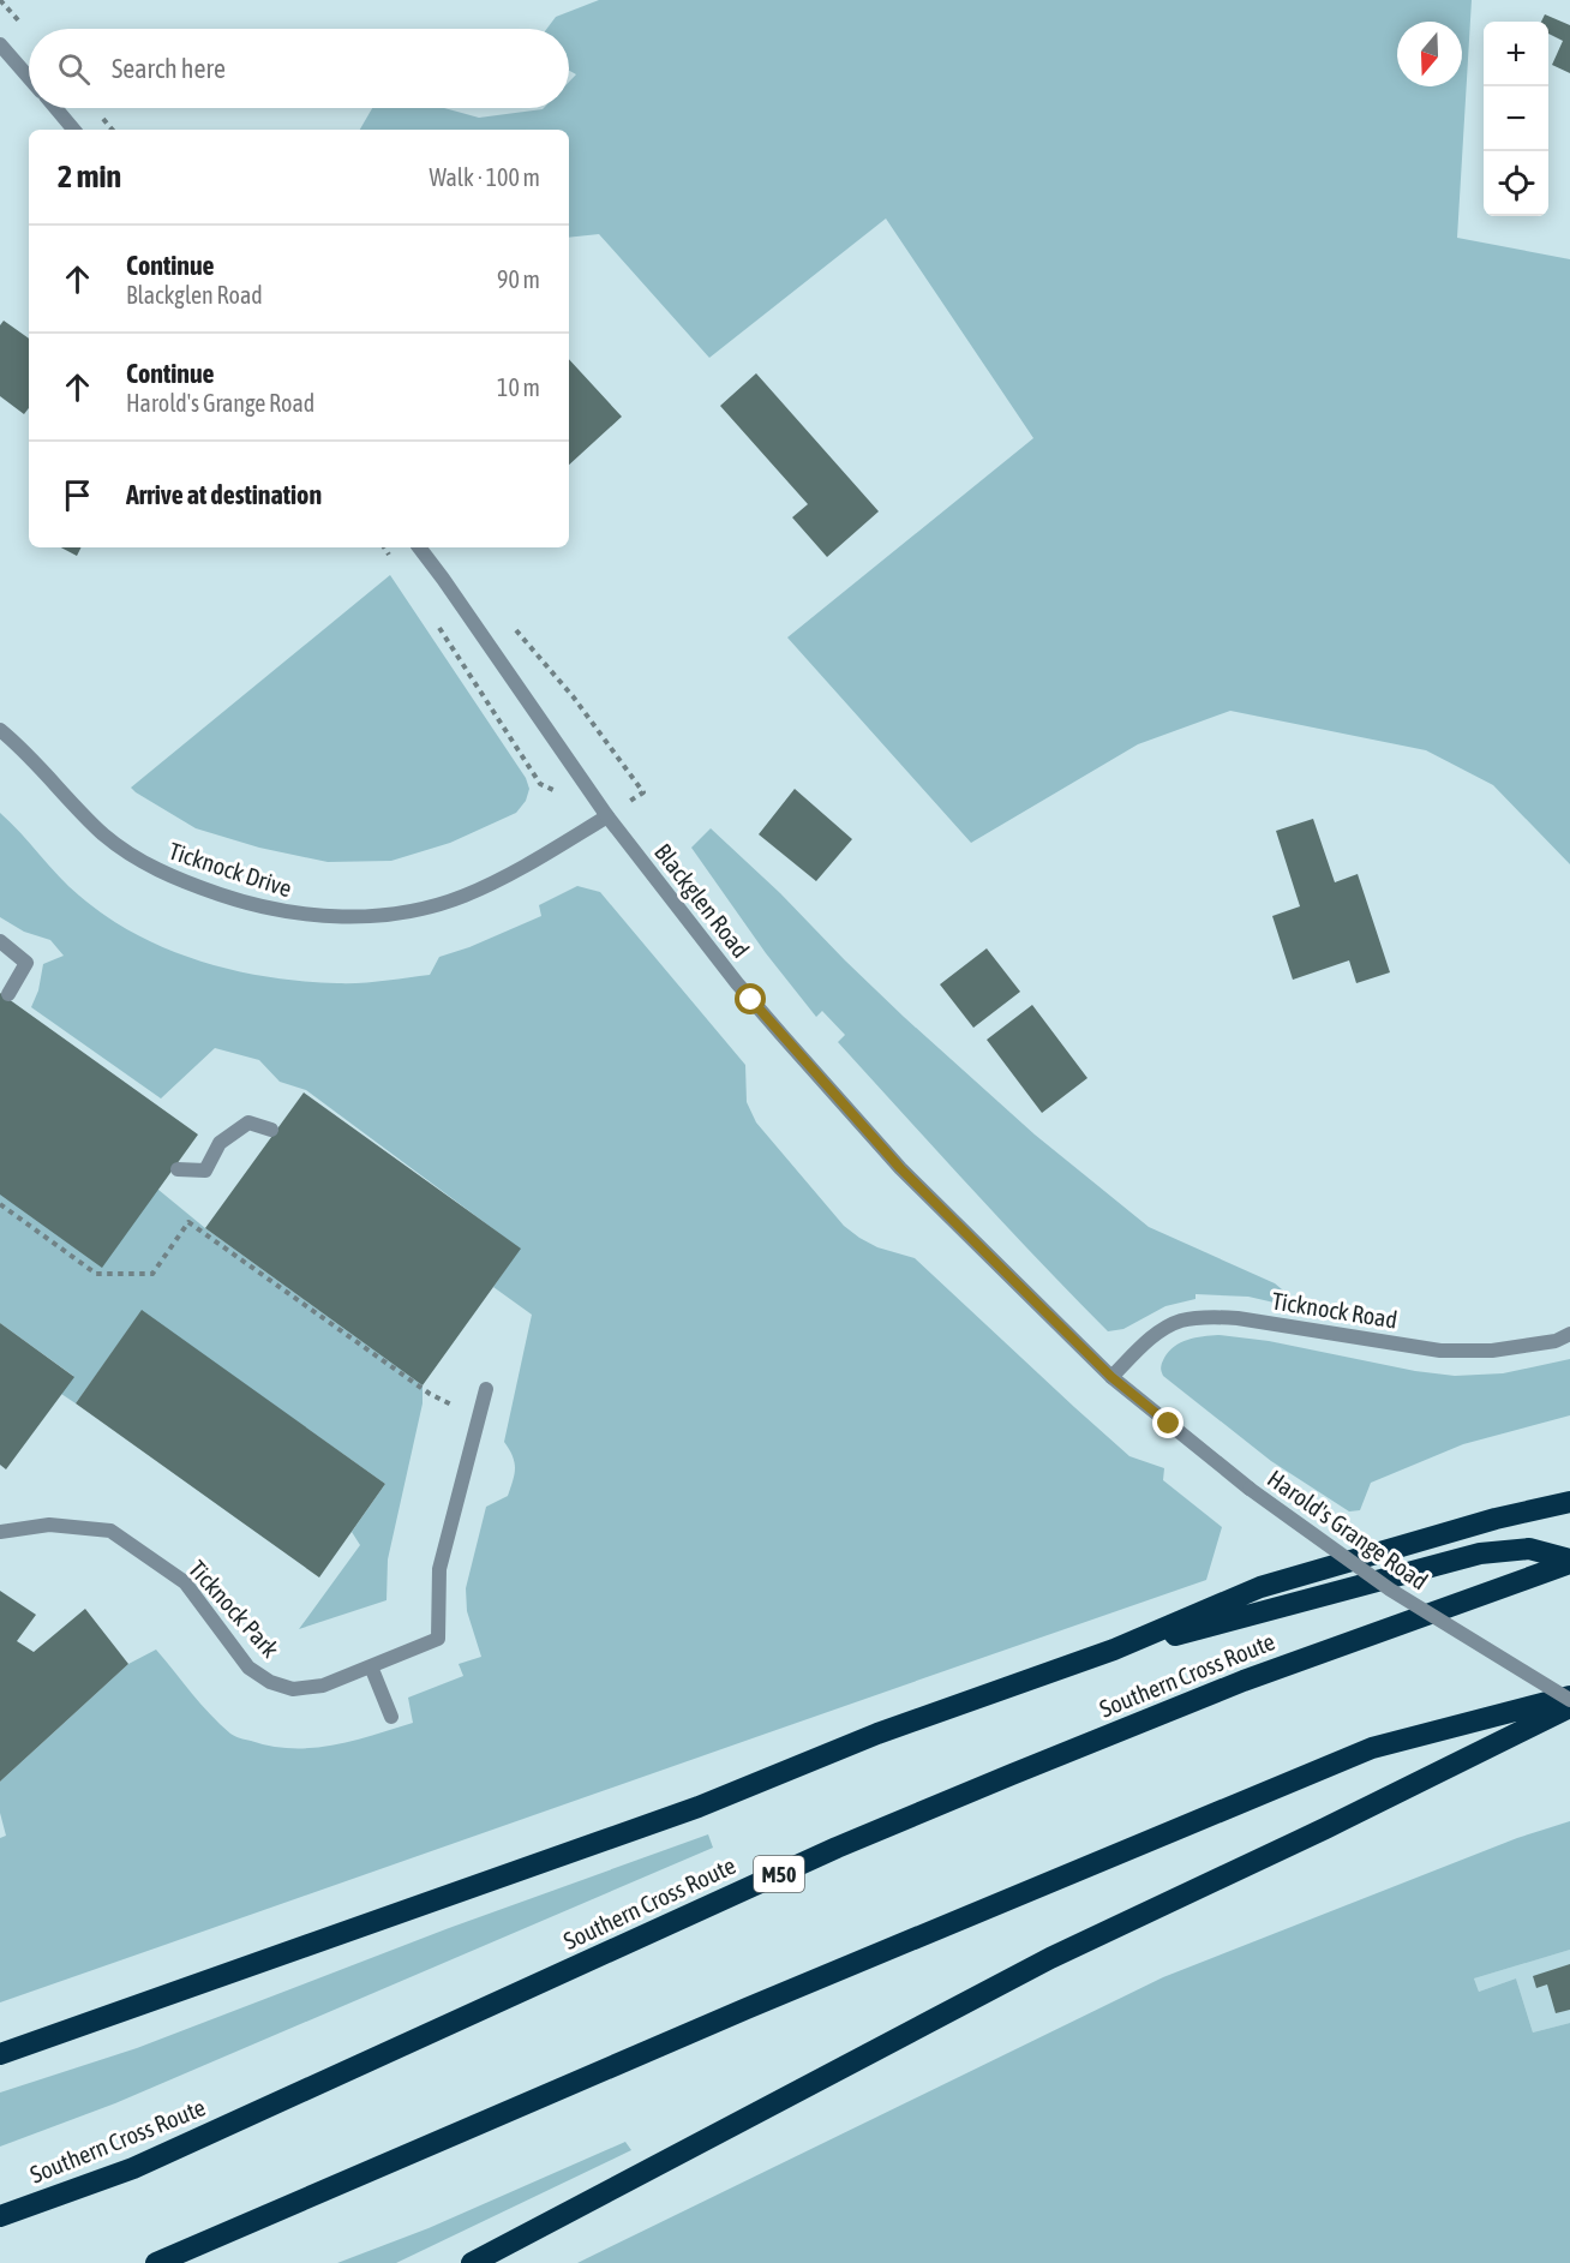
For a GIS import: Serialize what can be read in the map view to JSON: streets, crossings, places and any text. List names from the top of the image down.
{
  "streets": {
    "highway": ["Southern Cross Route", "M50"],
    "street": [
      "Ticknock Drive",
      "Blackglen Road",
      "Ticknock Road",
      "Harold's Grange Road",
      "Ticknock Park"
    ]
  },
  "crossings": [
    ["Ticknock Drive", "Blackglen Road"],
    ["Blackglen Road", "Ticknock Road"],
    ["Blackglen Road", "Harold's Grange Road"],
    ["Ticknock Road", "Harold's Grange Road"]
  ],
  "north": "bottom",
  "page": {
    "map_buttons": ["+", "−"],
    "search": "Search here",
    "heading": ["2 min", "Walk · 100 m"],
    "list": [
      ["Continue", "Blackglen Road", "90 m"],
      ["Continue", "Harold's Grange Road", "10 m"],
      "Arrive at destination"
    ]
  }
}
